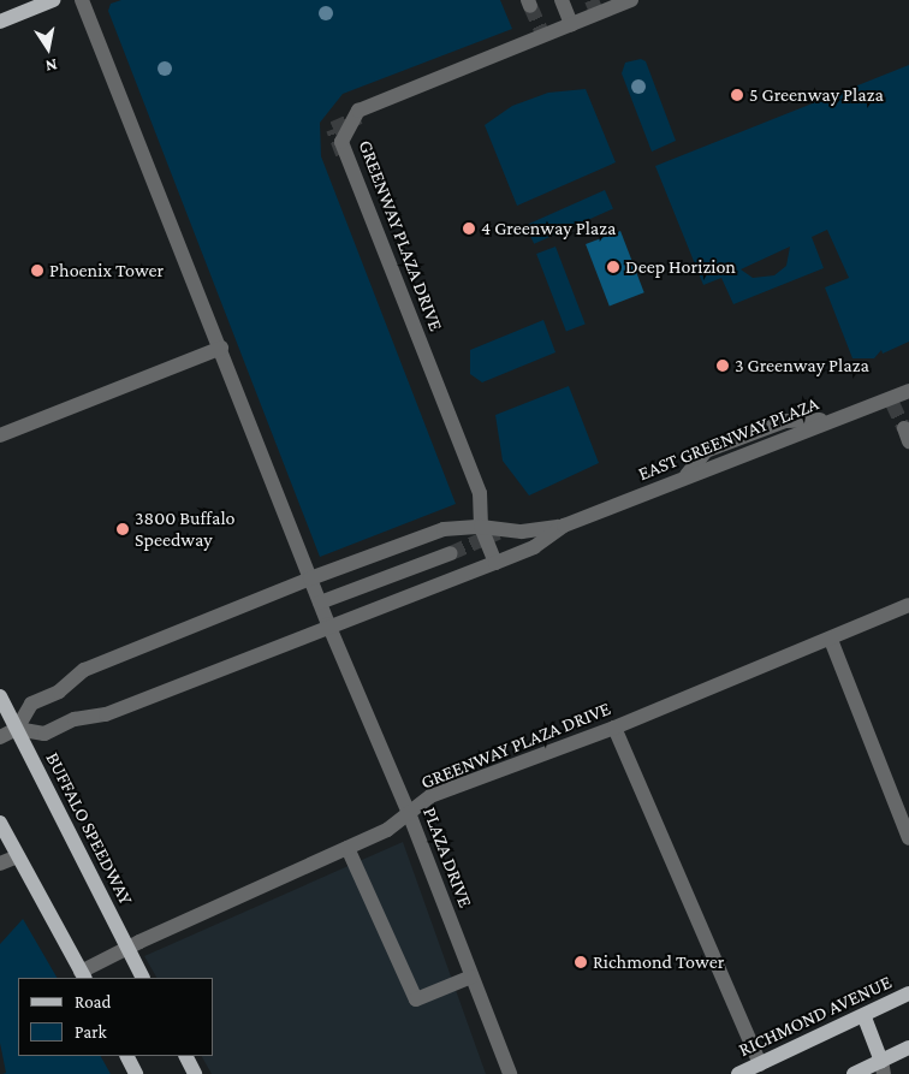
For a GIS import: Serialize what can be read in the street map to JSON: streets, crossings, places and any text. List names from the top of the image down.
{
  "streets": {
    "main road": ["BUFFALO SPEEDWAY", "RICHMOND AVENUE"],
    "street": ["GREENWAY PLAZA DRIVE", "EAST GREENWAY PLAZA", "PLAZA DRIVE"]
  },
  "crossings": [
    ["GREENWAY PLAZA DRIVE", "BUFFALO SPEEDWAY"],
    ["GREENWAY PLAZA DRIVE", "PLAZA DRIVE"]
  ],
  "places": [
    "5 Greenway Plaza",
    "4 Greenway Plaza",
    "Deep Horizion",
    "Phoenix Tower",
    "3 Greenway Plaza",
    "3800 Buffalo Speedway",
    "Richmond Tower"
  ],
  "legend": ["Road", "Park"],
  "north": "bottom"
}
